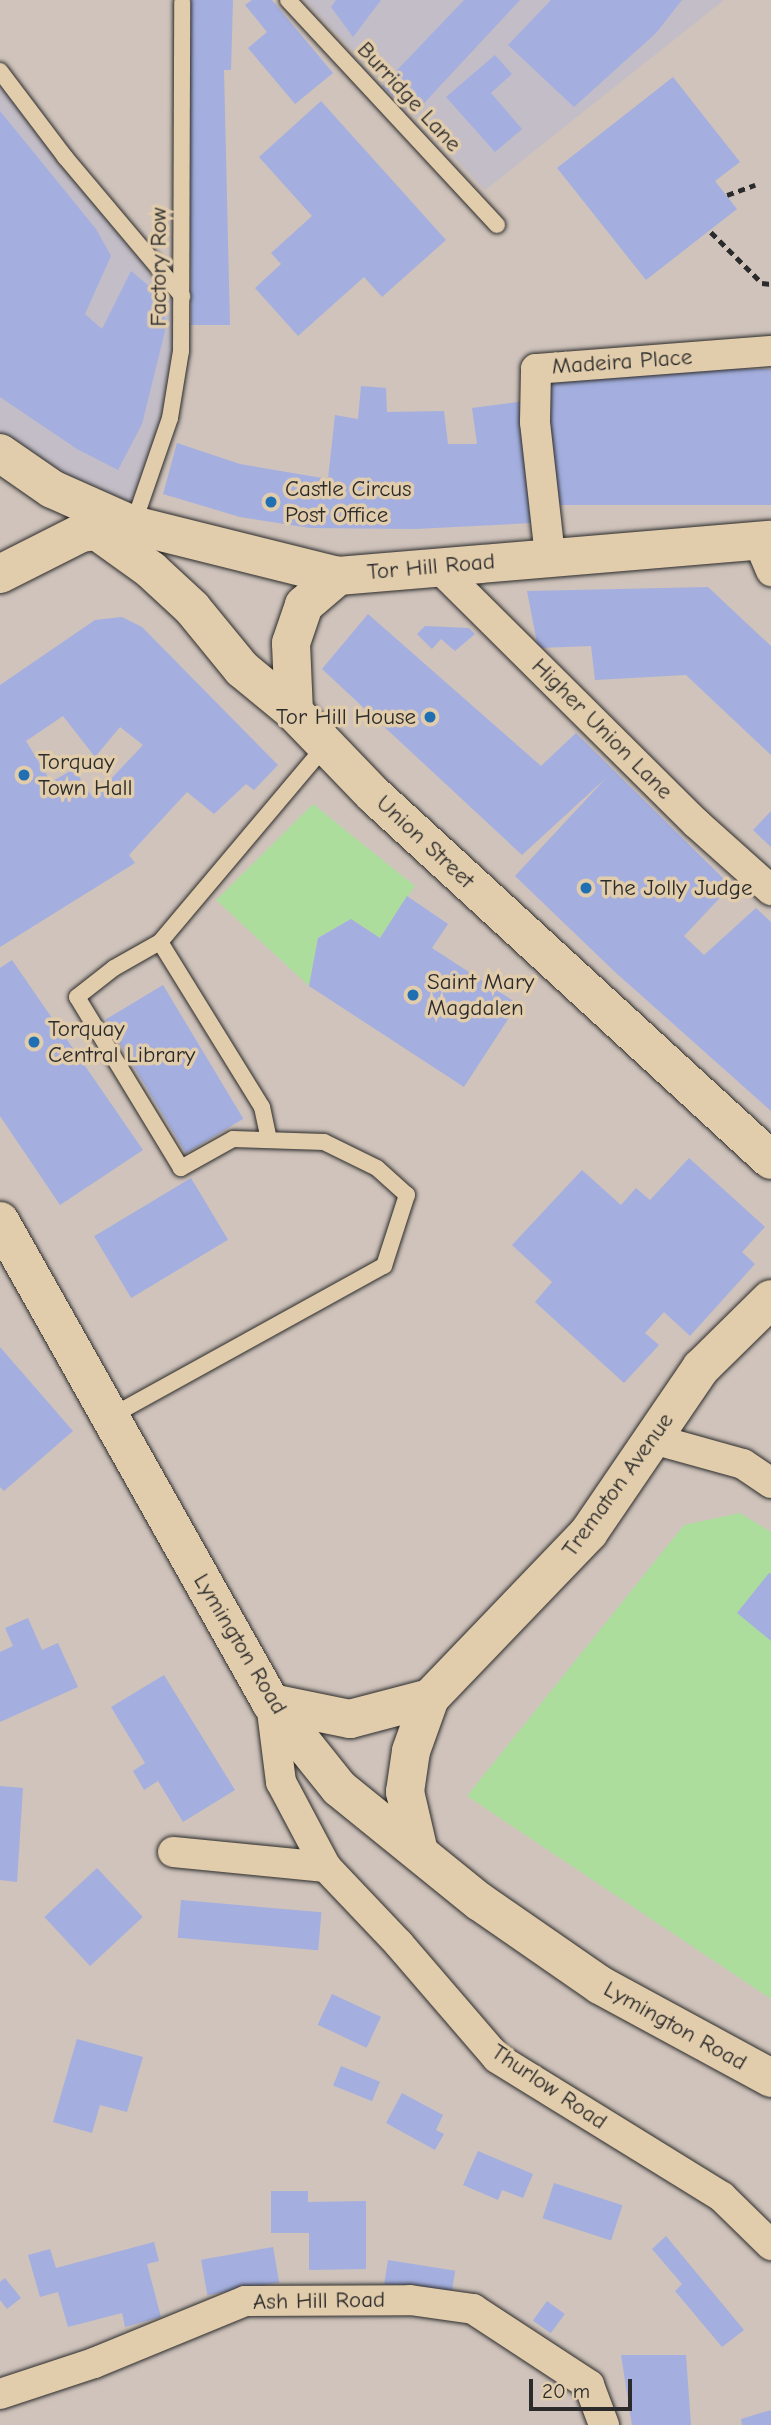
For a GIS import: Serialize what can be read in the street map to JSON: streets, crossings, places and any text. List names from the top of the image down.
{
  "streets": {
    "street": [
      "Madeira Place",
      "Tor Hill Road",
      "Higher Union Lane",
      "Union Street",
      "Trematon Avenue",
      "Lymington Road",
      "Thurlow Road",
      "Ash Hill Road"
    ],
    "lane": ["Burridge Lane", "Factory Row"]
  },
  "crossings": [
    ["Factory Row", "Tor Hill Road"],
    ["Factory Row", "Union Street"],
    ["Madeira Place", "Tor Hill Road"],
    ["Tor Hill Road", "Higher Union Lane"],
    ["Tor Hill Road", "Union Street"],
    ["Trematon Avenue", "Lymington Road"],
    ["Lymington Road", "Thurlow Road"]
  ],
  "places": [
    "Castle Circus Post Office",
    "Tor Hill House",
    "Torquay Town Hall",
    "The Jolly Judge",
    "Saint Mary Magdalen",
    "Torquay Central Library"
  ],
  "scale_bar": "20 m"
}
